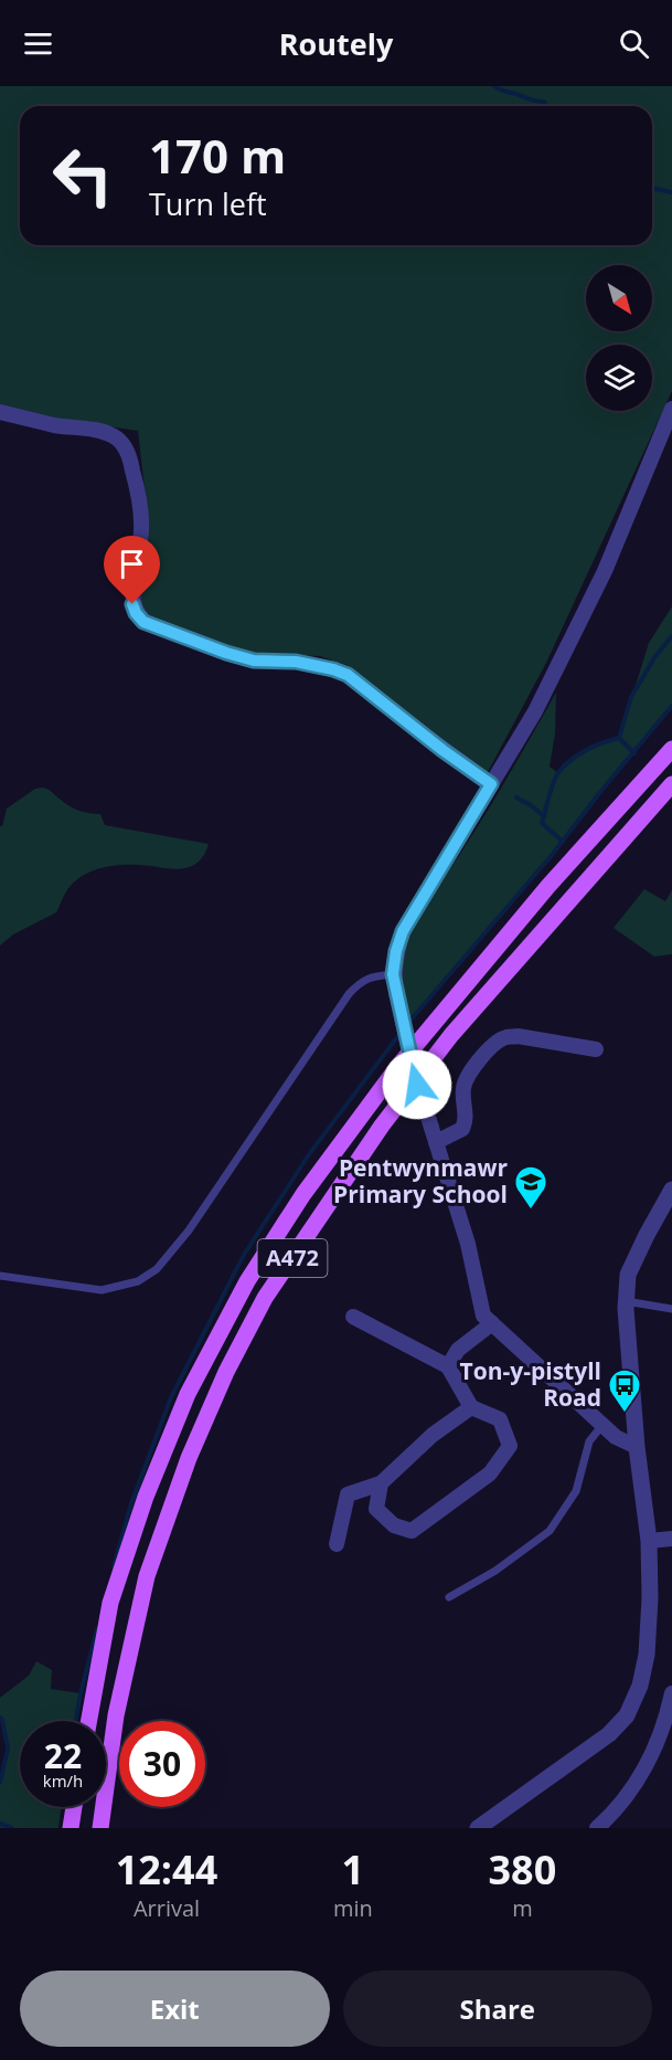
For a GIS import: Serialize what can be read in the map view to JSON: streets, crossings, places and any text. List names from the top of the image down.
{
  "streets": {
    "main road": ["A472"]
  },
  "places": {
    "school or university": ["Pentwynmawr Primary School"],
    "bus stop": ["Ton-y-pistyll Road"]
  },
  "north": "bottom right",
  "page": {
    "header": "Routely",
    "turn": ["170 m", "Turn left"],
    "speed": "22 km/h",
    "limit": "30",
    "eta": [
      "12:44",
      "Arrival",
      "1",
      "min",
      "380",
      "m"
    ],
    "buttons": ["Exit", "Share"]
  }
}
